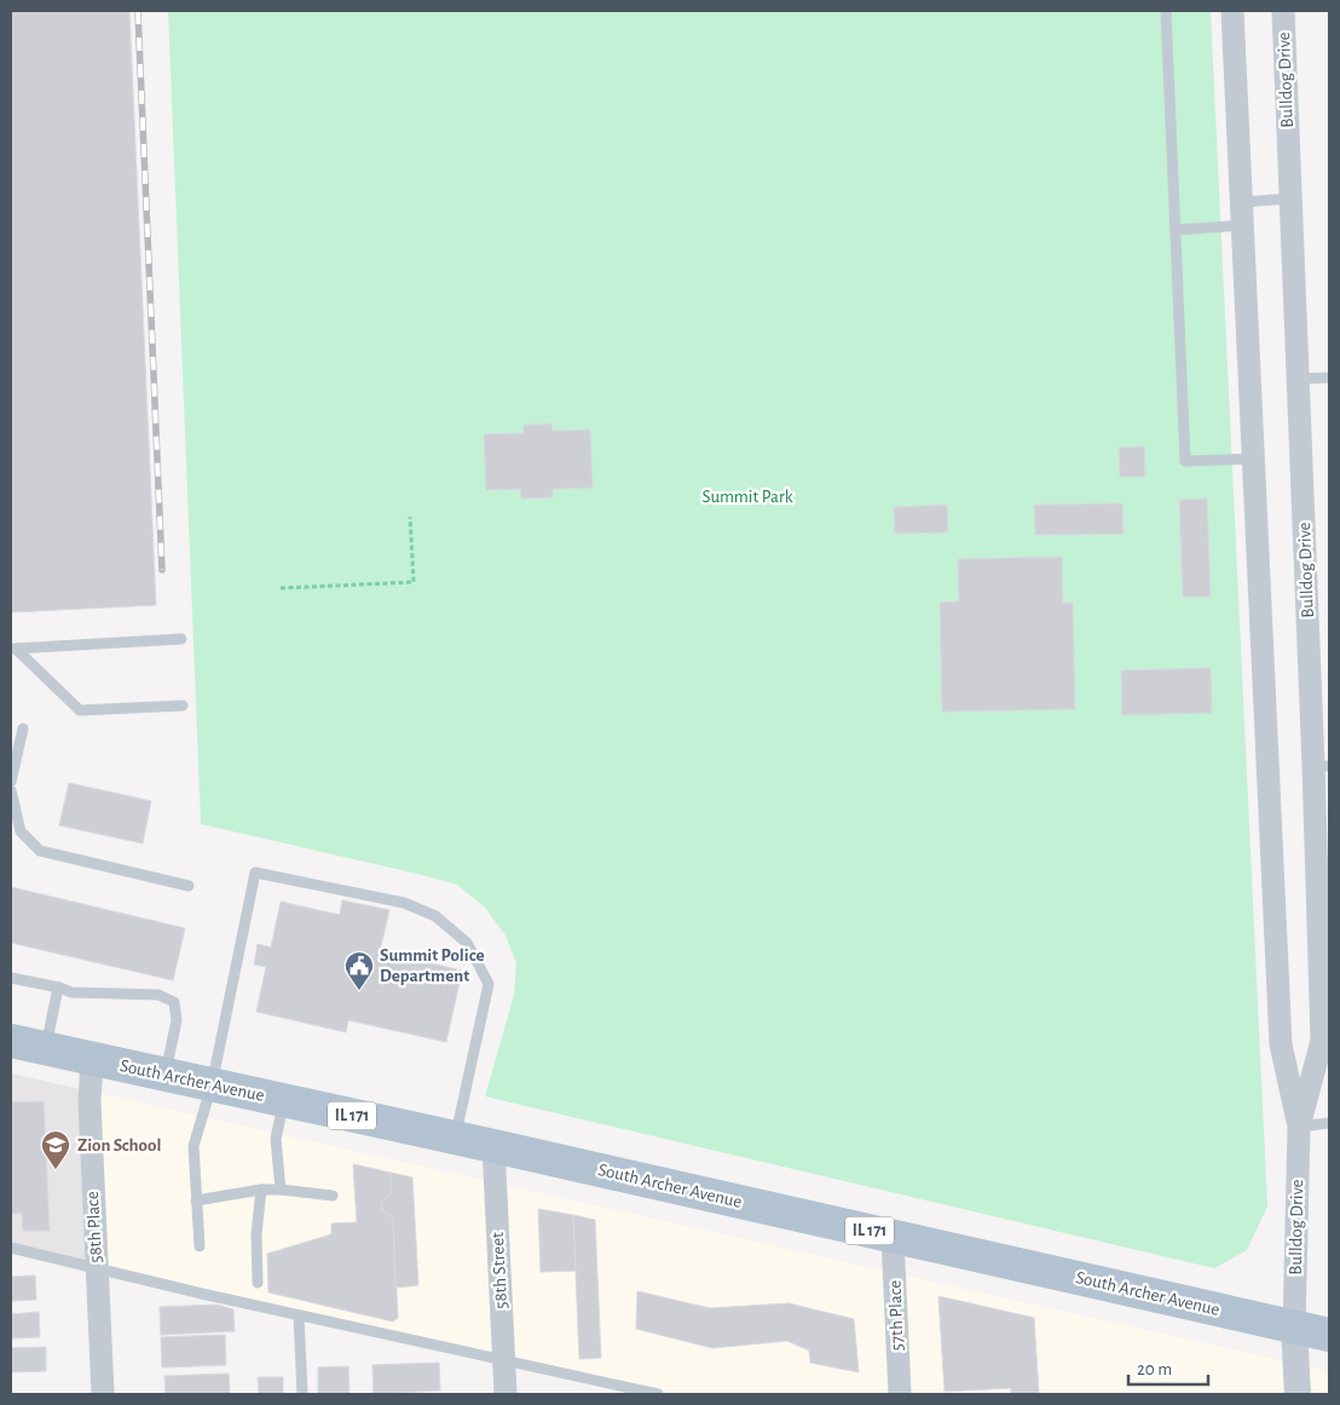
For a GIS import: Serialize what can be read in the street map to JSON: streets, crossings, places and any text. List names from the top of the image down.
{
  "streets": {
    "main road": ["South Archer Avenue", "IL 171"],
    "street": [
      "Bulldog Drive",
      "58th Place",
      "58th Street",
      "57th Place"
    ]
  },
  "crossings": [
    ["Bulldog Drive", "South Archer Avenue"],
    ["South Archer Avenue", "58th Place"],
    ["South Archer Avenue", "58th Street"],
    ["South Archer Avenue", "57th Place"]
  ],
  "parks": ["Summit Park"],
  "places": {
    "public building": ["Summit Police Department"],
    "school or university": ["Zion School"]
  },
  "scale_bar": "20 m"
}
